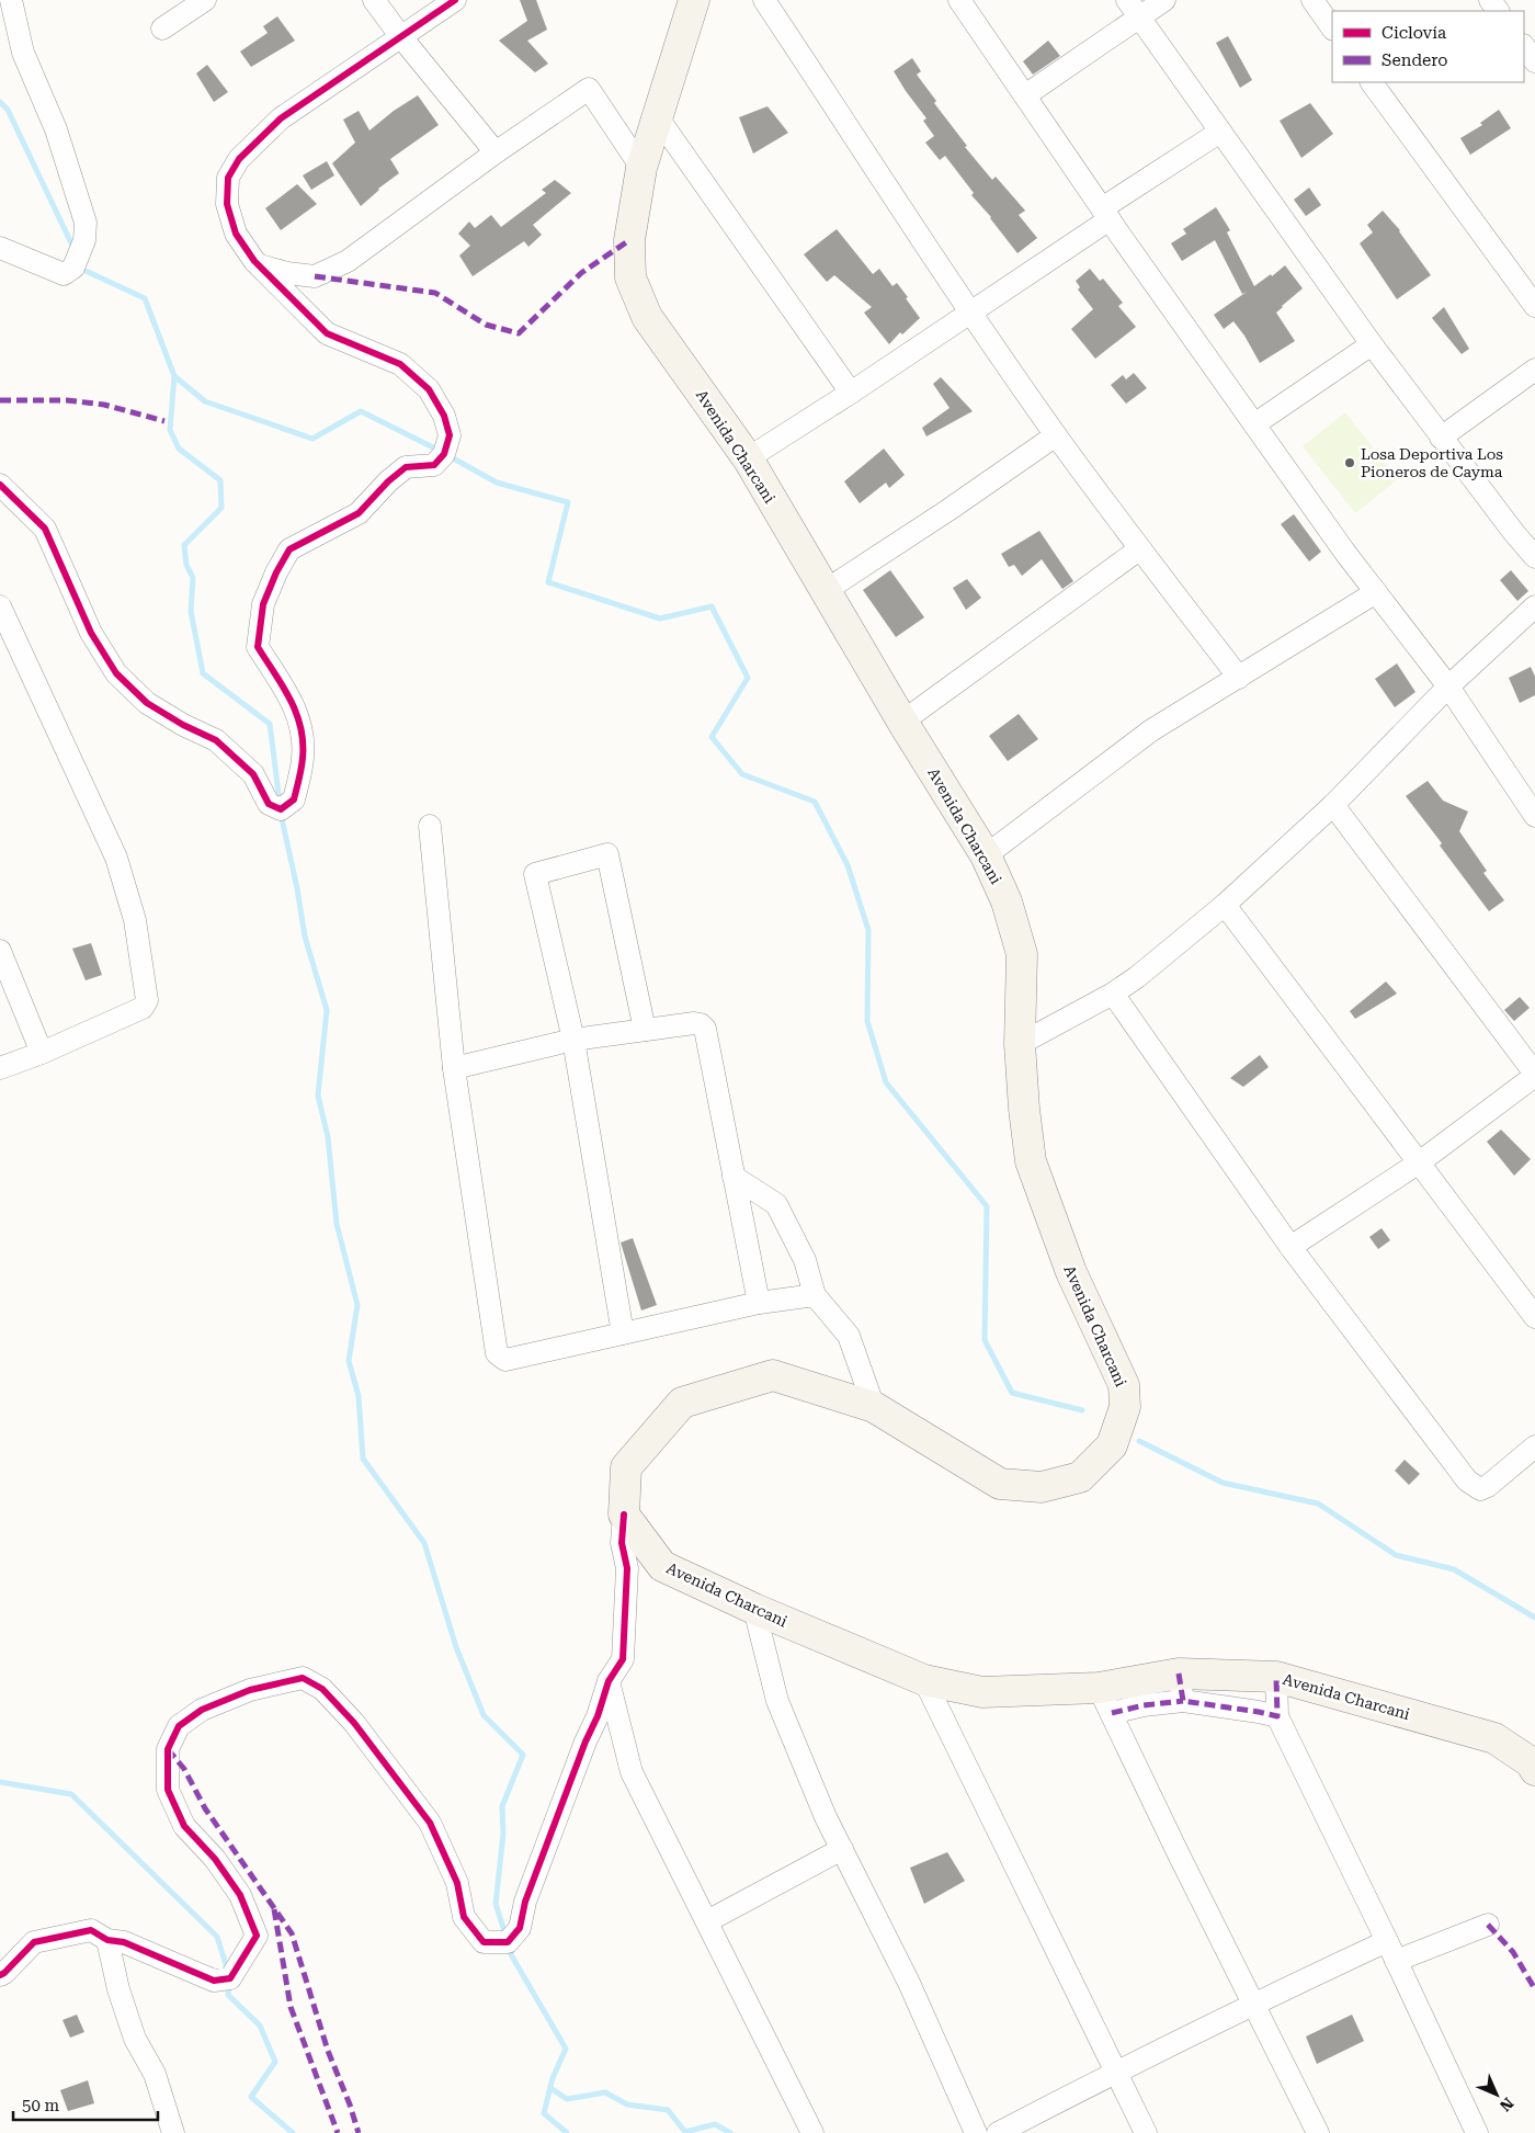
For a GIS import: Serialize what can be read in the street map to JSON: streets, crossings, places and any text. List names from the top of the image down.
{
  "streets": {
    "main road": ["Avenida Charcani"]
  },
  "places": ["Losa Deportiva Los Pioneros de Cayma"],
  "legend": ["Ciclovía", "Sendero"],
  "scale_bar": "50 m",
  "north": "bottom right"
}
